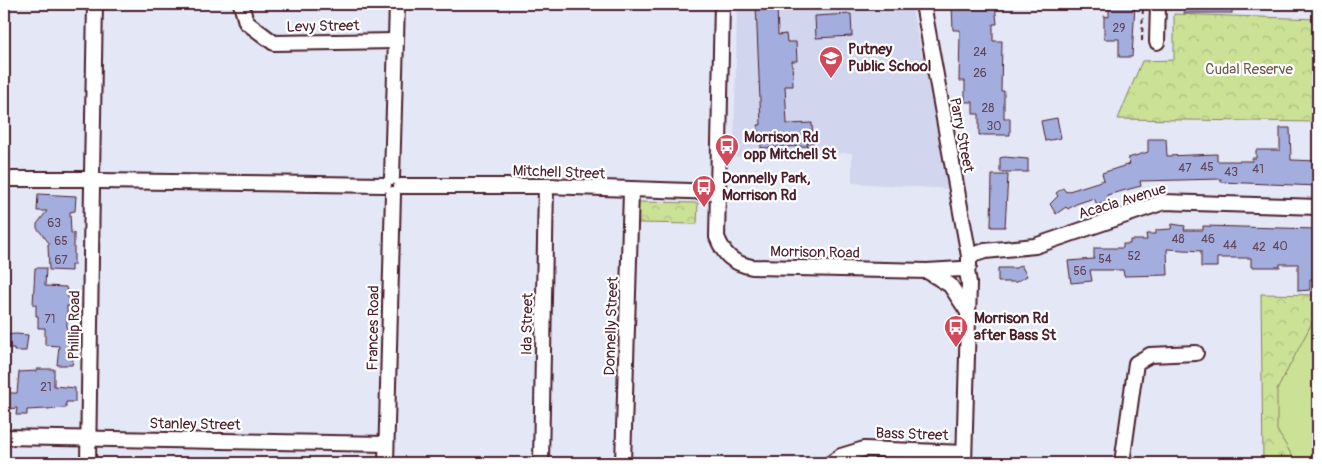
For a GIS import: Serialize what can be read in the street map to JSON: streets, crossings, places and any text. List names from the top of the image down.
{
  "streets": {
    "street": [
      "Levy Street",
      "Parry Street",
      "Mitchell Street",
      "Acacia Avenue",
      "Morrison Road",
      "Ida Street",
      "Phillip Road",
      "Donnelly Street",
      "Frances Road",
      "Stanley Street",
      "Bass Street"
    ]
  },
  "crossings": [
    ["Levy Street", "Frances Road"],
    ["Parry Street", "Acacia Avenue"],
    ["Parry Street", "Morrison Road"],
    ["Mitchell Street", "Morrison Road"],
    ["Mitchell Street", "Ida Street"],
    ["Mitchell Street", "Phillip Road"],
    ["Mitchell Street", "Donnelly Street"],
    ["Mitchell Street", "Frances Road"],
    ["Phillip Road", "Stanley Street"],
    ["Frances Road", "Stanley Street"]
  ],
  "parks": ["Cudal Reserve"],
  "places": {
    "school or university": ["Putney Public School"],
    "bus stop": ["Morrison Rd opp Mitchell St", "Donnelly Park, Morrison Rd", "Morrison Rd after Bass St"]
  },
  "house_numbers": [
    "29",
    "24",
    "26",
    "28",
    "30",
    "45",
    "47",
    "41",
    "43",
    "63",
    "48",
    "46",
    "65",
    "44",
    "40",
    "42",
    "52",
    "54",
    "67",
    "56",
    "71",
    "21"
  ]
}
